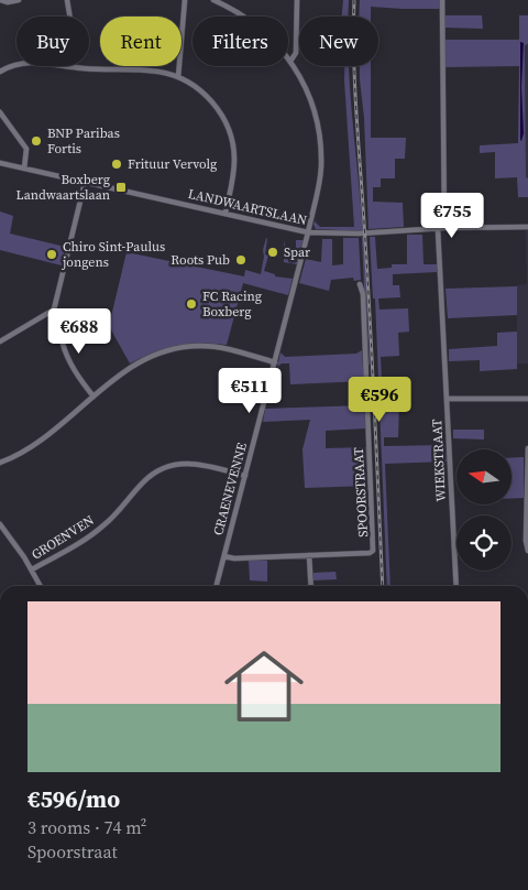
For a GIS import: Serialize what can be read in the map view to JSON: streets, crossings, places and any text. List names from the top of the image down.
{
  "streets": {
    "street": [
      "LANDWAARTSLAAN",
      "WIEKSTRAAT",
      "CRAENEVENNE",
      "SPOORSTRAAT",
      "GROENVEN"
    ]
  },
  "crossings": [
    ["LANDWAARTSLAAN", "WIEKSTRAAT"],
    ["LANDWAARTSLAAN", "CRAENEVENNE"],
    ["CRAENEVENNE", "SPOORSTRAAT"],
    ["CRAENEVENNE", "GROENVEN"]
  ],
  "places": {
    "other": [
      "BNP Paribas Fortis",
      "Frituur Vervolg",
      "Spar",
      "Chiro Sint-Paulus jongens",
      "Roots Pub",
      "FC Racing Boxberg"
    ],
    "transit": ["Boxberg Landwaartslaan"]
  },
  "north": "left",
  "page": {
    "chip": [
      "Buy",
      "Rent",
      "Filters",
      "New"
    ],
    "price": [
      "€755",
      "€688",
      "€511",
      "€596"
    ],
    "list": [
      {
        "name": "€596/mo",
        "note": "3 rooms · 74 m² · Spoorstraat"
      }
    ]
  }
}
